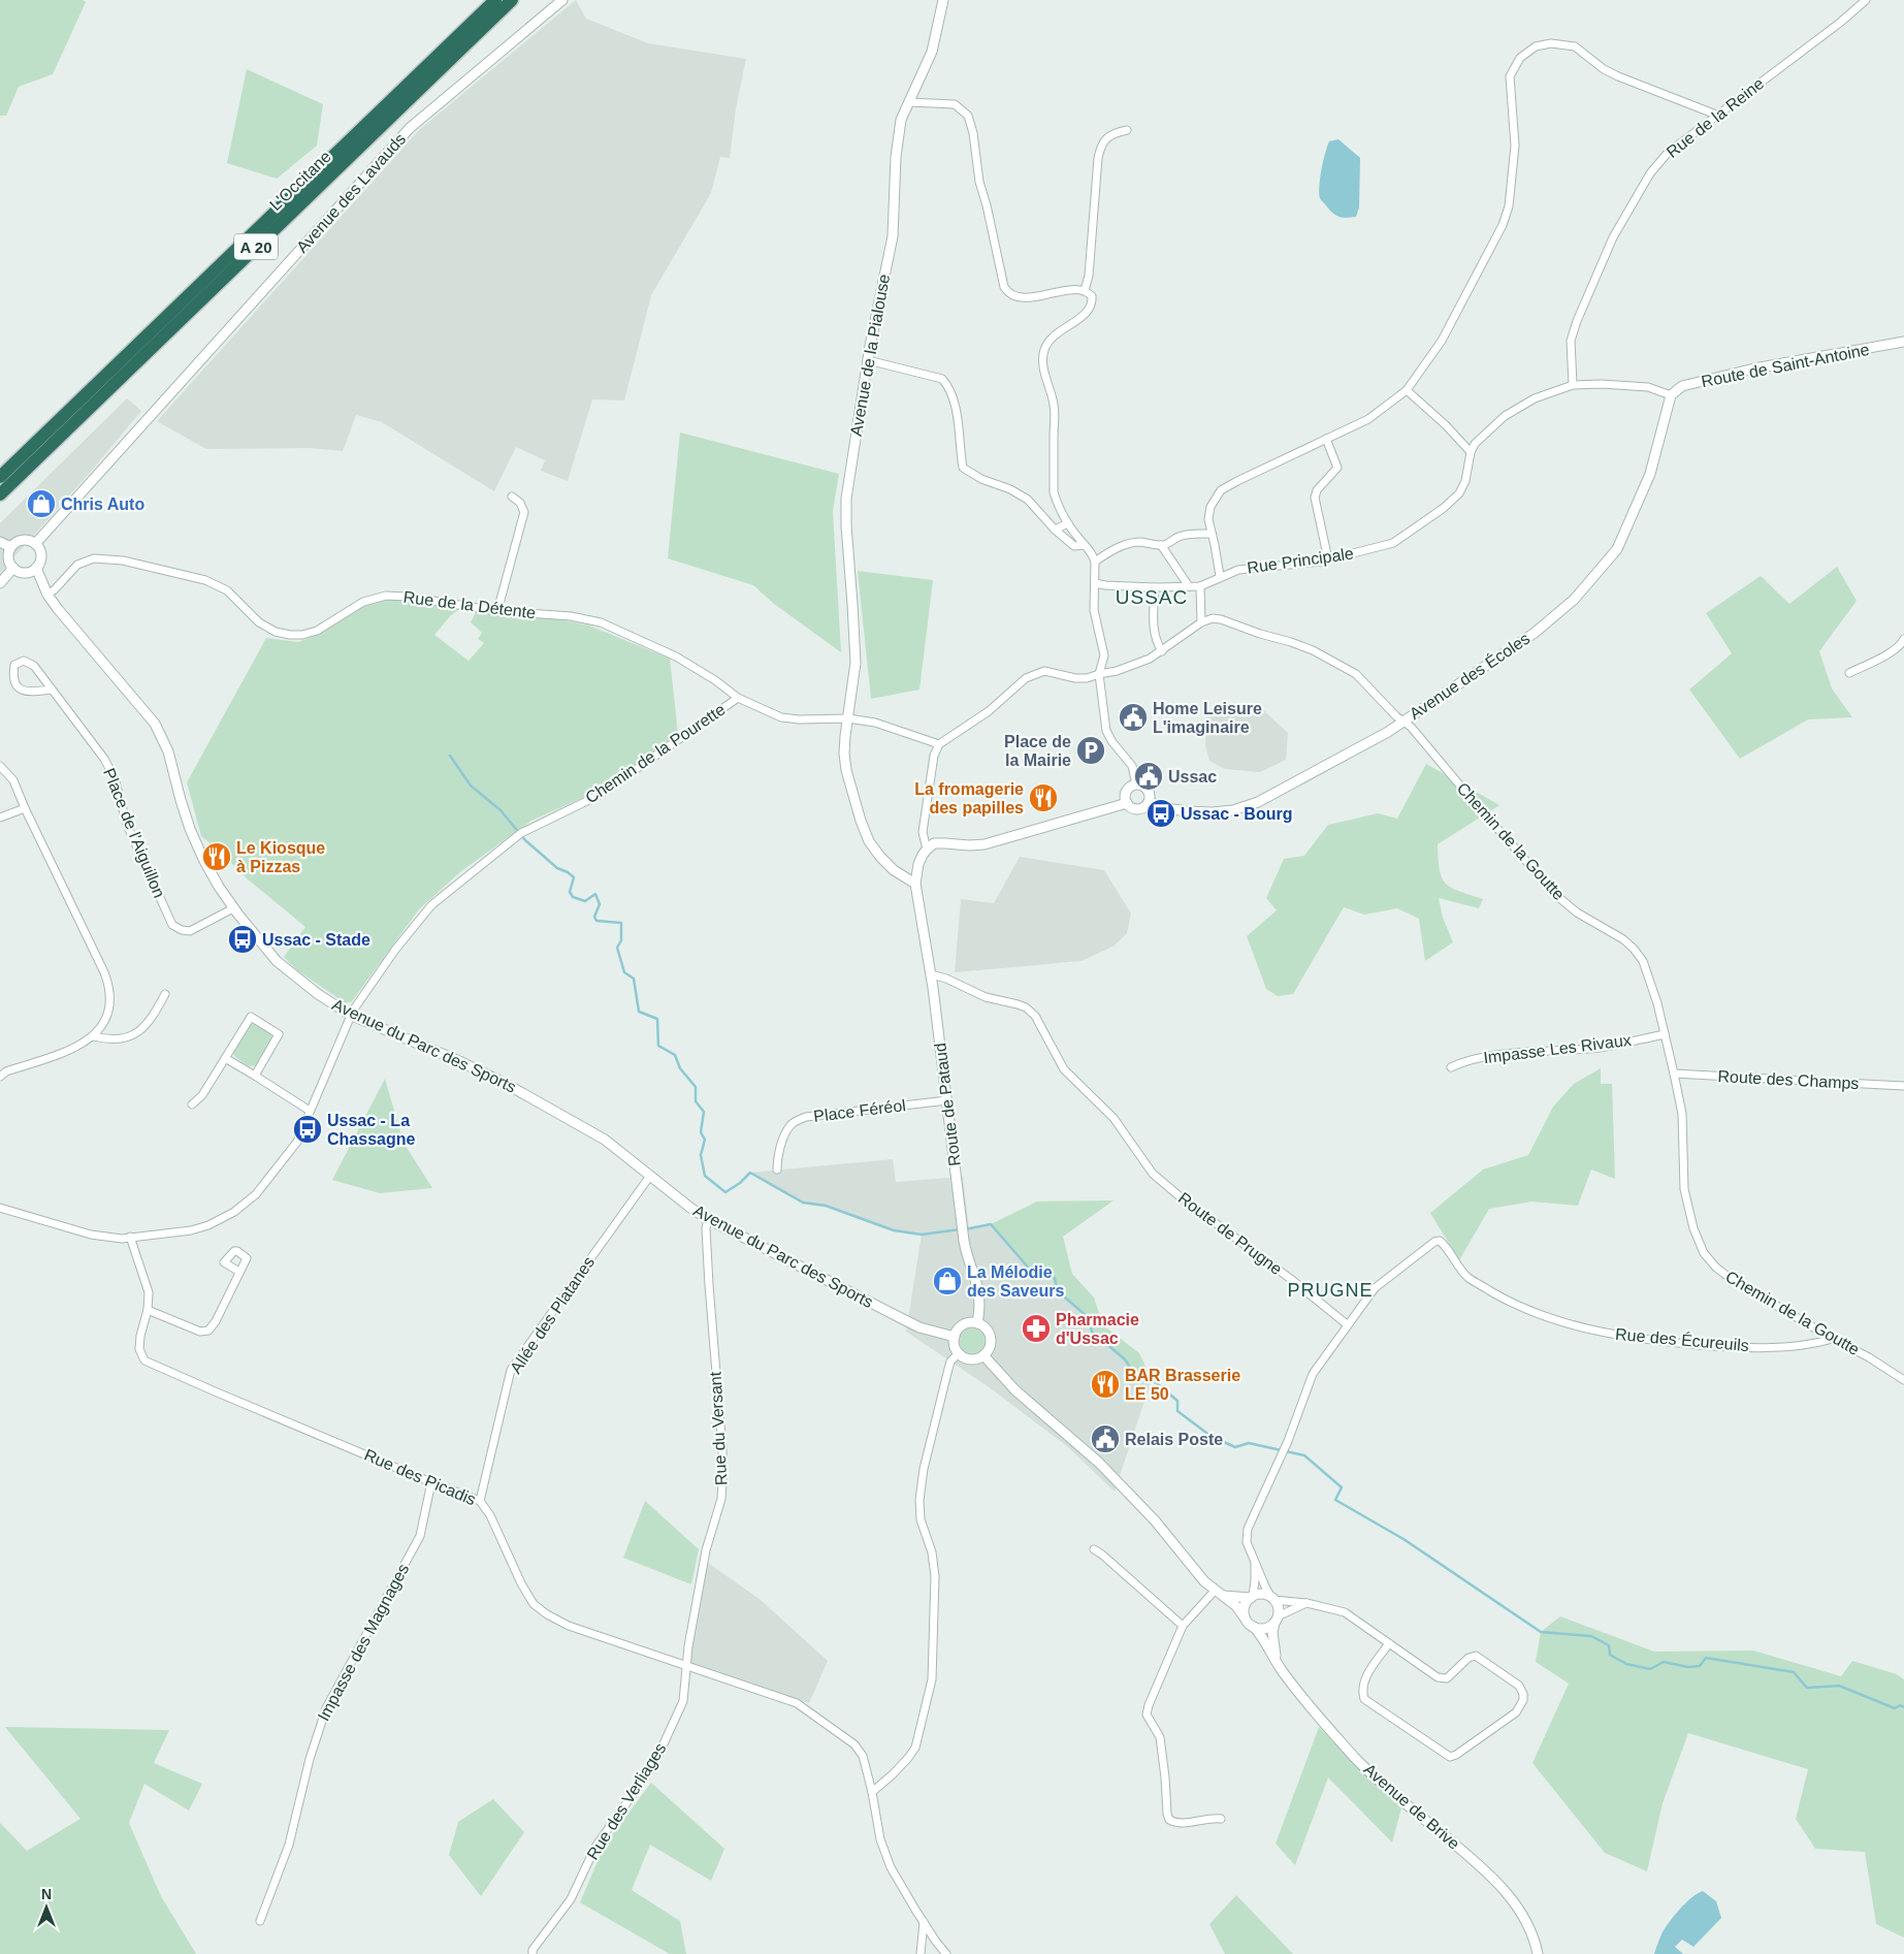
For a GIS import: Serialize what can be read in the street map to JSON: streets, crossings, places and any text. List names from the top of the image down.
{
  "streets": {
    "highway": ["L'Occitane", "A 20"],
    "street": [
      "Rue de la Reine",
      "Avenue des Lavauds",
      "Avenue de la Pialouse",
      "Route de Saint-Antoine",
      "Rue Principale",
      "Rue de la Détente",
      "Avenue des Écoles",
      "Chemin de la Pourette",
      "Place de l'Aiguillon",
      "Chemin de la Goutte",
      "Avenue du Parc des Sports",
      "Impasse Les Rivaux",
      "Route des Champs",
      "Route de Pataud",
      "Place Féréol",
      "Route de Prugne",
      "Allée des Platanes",
      "Rue des Écureuils",
      "Rue du Versant",
      "Rue des Picadis",
      "Impasse des Magnages",
      "Rue des Verliages",
      "Avenue de Brive"
    ]
  },
  "crossings": [
    ["Rue de la Reine", "Rue Principale"],
    ["Avenue des Lavauds", "Avenue du Parc des Sports"],
    ["Avenue de la Pialouse", "Rue de la Détente"],
    ["Avenue de la Pialouse", "Route de Pataud"],
    ["Route de Saint-Antoine", "Rue Principale"],
    ["Route de Saint-Antoine", "Avenue des Écoles"],
    ["Rue Principale", "Avenue des Écoles"],
    ["Rue de la Détente", "Chemin de la Pourette"],
    ["Rue de la Détente", "Avenue du Parc des Sports"],
    ["Avenue des Écoles", "Chemin de la Goutte"],
    ["Chemin de la Pourette", "Avenue du Parc des Sports"],
    ["Chemin de la Pourette", "Rue des Picadis"],
    ["Place de l'Aiguillon", "Avenue du Parc des Sports"],
    ["Chemin de la Goutte", "Impasse Les Rivaux"],
    ["Chemin de la Goutte", "Route des Champs"],
    ["Chemin de la Goutte", "Rue des Écureuils"],
    ["Avenue du Parc des Sports", "Route de Pataud"],
    ["Avenue du Parc des Sports", "Allée des Platanes"],
    ["Avenue du Parc des Sports", "Rue du Versant"],
    ["Route de Pataud", "Place Féréol"],
    ["Route de Pataud", "Route de Prugne"],
    ["Route de Prugne", "Rue des Écureuils"],
    ["Allée des Platanes", "Rue des Picadis"],
    ["Rue du Versant", "Rue des Picadis"],
    ["Rue du Versant", "Rue des Verliages"],
    ["Rue des Picadis", "Impasse des Magnages"],
    ["Rue des Picadis", "Rue des Verliages"]
  ],
  "districts": ["USSAC", "PRUGNE"],
  "places": {
    "shop": ["Chris Auto", "La Mélodie des Saveurs"],
    "public building": ["Home Leisure L'imaginaire", "Ussac", "Relais Poste"],
    "parking": ["Place de la Mairie"],
    "restaurant": ["La fromagerie des papilles", "Le Kiosque à Pizzas", "BAR Brasserie LE 50"],
    "bus stop": ["Ussac - Bourg", "Ussac - Stade", "Ussac - La Chassagne"],
    "pharmacy": ["Pharmacie d'Ussac"]
  },
  "north": "top"
}
